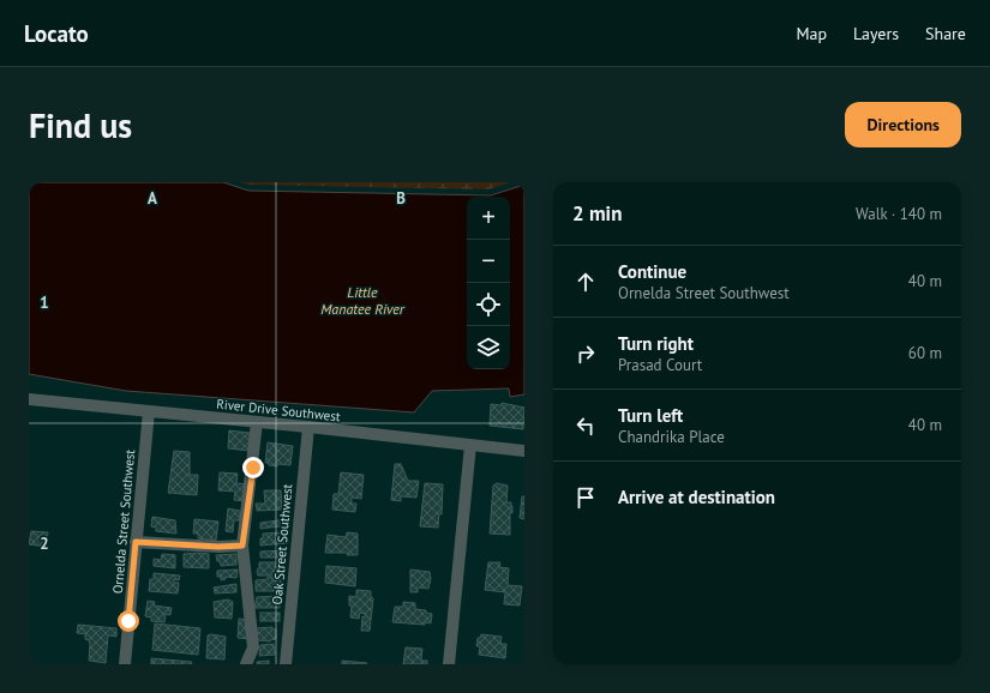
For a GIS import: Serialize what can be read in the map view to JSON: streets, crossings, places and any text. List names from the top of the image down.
{
  "streets": {
    "street": ["River Drive Southwest", "Ornelda Street Southwest", "Oak Street Southwest"]
  },
  "crossings": [
    ["River Drive Southwest", "Ornelda Street Southwest"],
    ["River Drive Southwest", "Oak Street Southwest"]
  ],
  "water": ["Little Manatee River"],
  "page": {
    "header": "Locato",
    "nav": ["Map", "Layers", "Share"],
    "buttons": "Directions",
    "title": "Find us",
    "heading": ["2 min", "Walk · 140 m"],
    "map_buttons": ["+", "−"],
    "list": [
      ["Continue", "Ornelda Street Southwest", "40 m"],
      ["Turn right", "Prasad Court", "60 m"],
      ["Turn left", "Chandrika Place", "40 m"],
      "Arrive at destination"
    ]
  },
  "grid": {
    "columns": ["A", "B"],
    "rows": ["1", "2"]
  }
}
